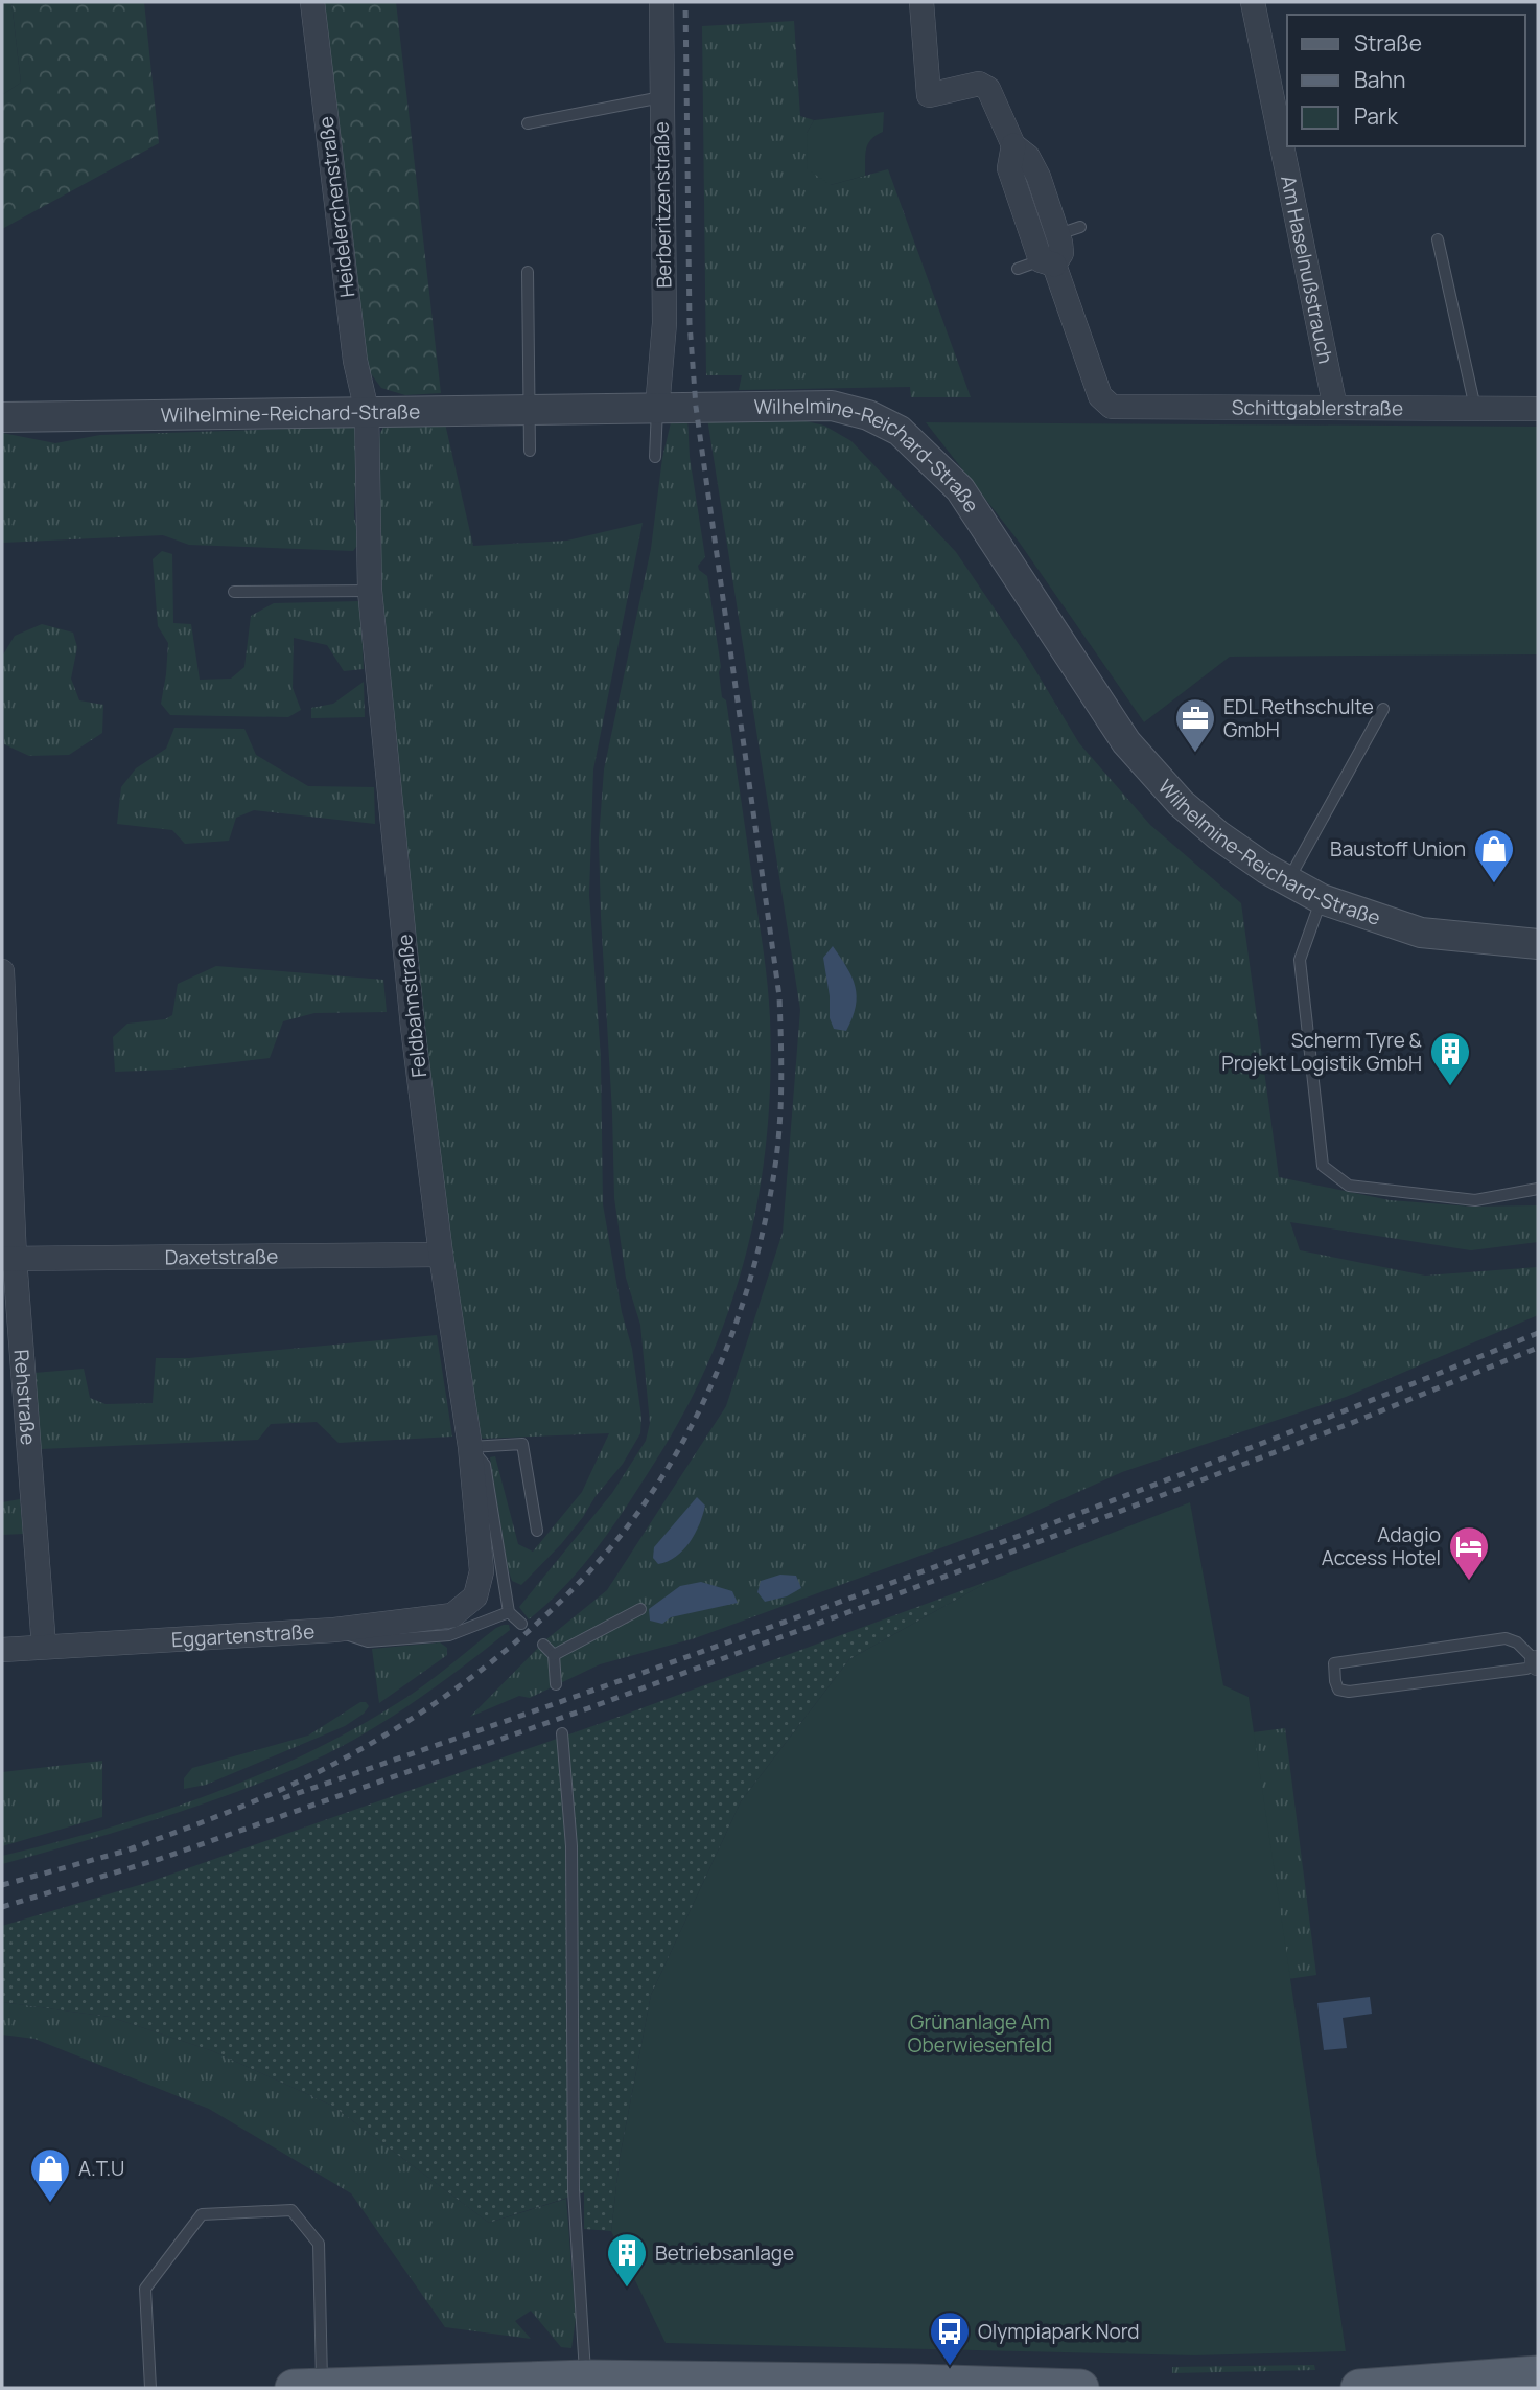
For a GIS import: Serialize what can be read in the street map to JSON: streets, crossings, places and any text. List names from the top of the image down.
{
  "streets": {
    "street": [
      "Berberitzenstraße",
      "Heidelerchenstraße",
      "Am Haselnußstrauch",
      "Schittgablerstraße",
      "Wilhelmine-Reichard-Straße",
      "Feldbahnstraße",
      "Daxetstraße",
      "Rehstraße",
      "Eggartenstraße"
    ]
  },
  "crossings": [
    ["Berberitzenstraße", "Wilhelmine-Reichard-Straße"],
    ["Heidelerchenstraße", "Wilhelmine-Reichard-Straße"],
    ["Heidelerchenstraße", "Feldbahnstraße"],
    ["Am Haselnußstrauch", "Schittgablerstraße"],
    ["Wilhelmine-Reichard-Straße", "Feldbahnstraße"],
    ["Feldbahnstraße", "Daxetstraße"],
    ["Feldbahnstraße", "Eggartenstraße"],
    ["Daxetstraße", "Rehstraße"],
    ["Rehstraße", "Eggartenstraße"]
  ],
  "parks": ["Grünanlage Am Oberwiesenfeld"],
  "places": {
    "office": ["EDL Rethschulte GmbH"],
    "shop": ["Baustoff Union", "A.T.U"],
    "building": ["Scherm Tyre & Projekt Logistik GmbH", "Betriebsanlage"],
    "hotel": ["Adagio Access Hotel"],
    "bus stop": ["Olympiapark Nord"]
  },
  "legend": ["Straße", "Bahn", "Park"]
}
